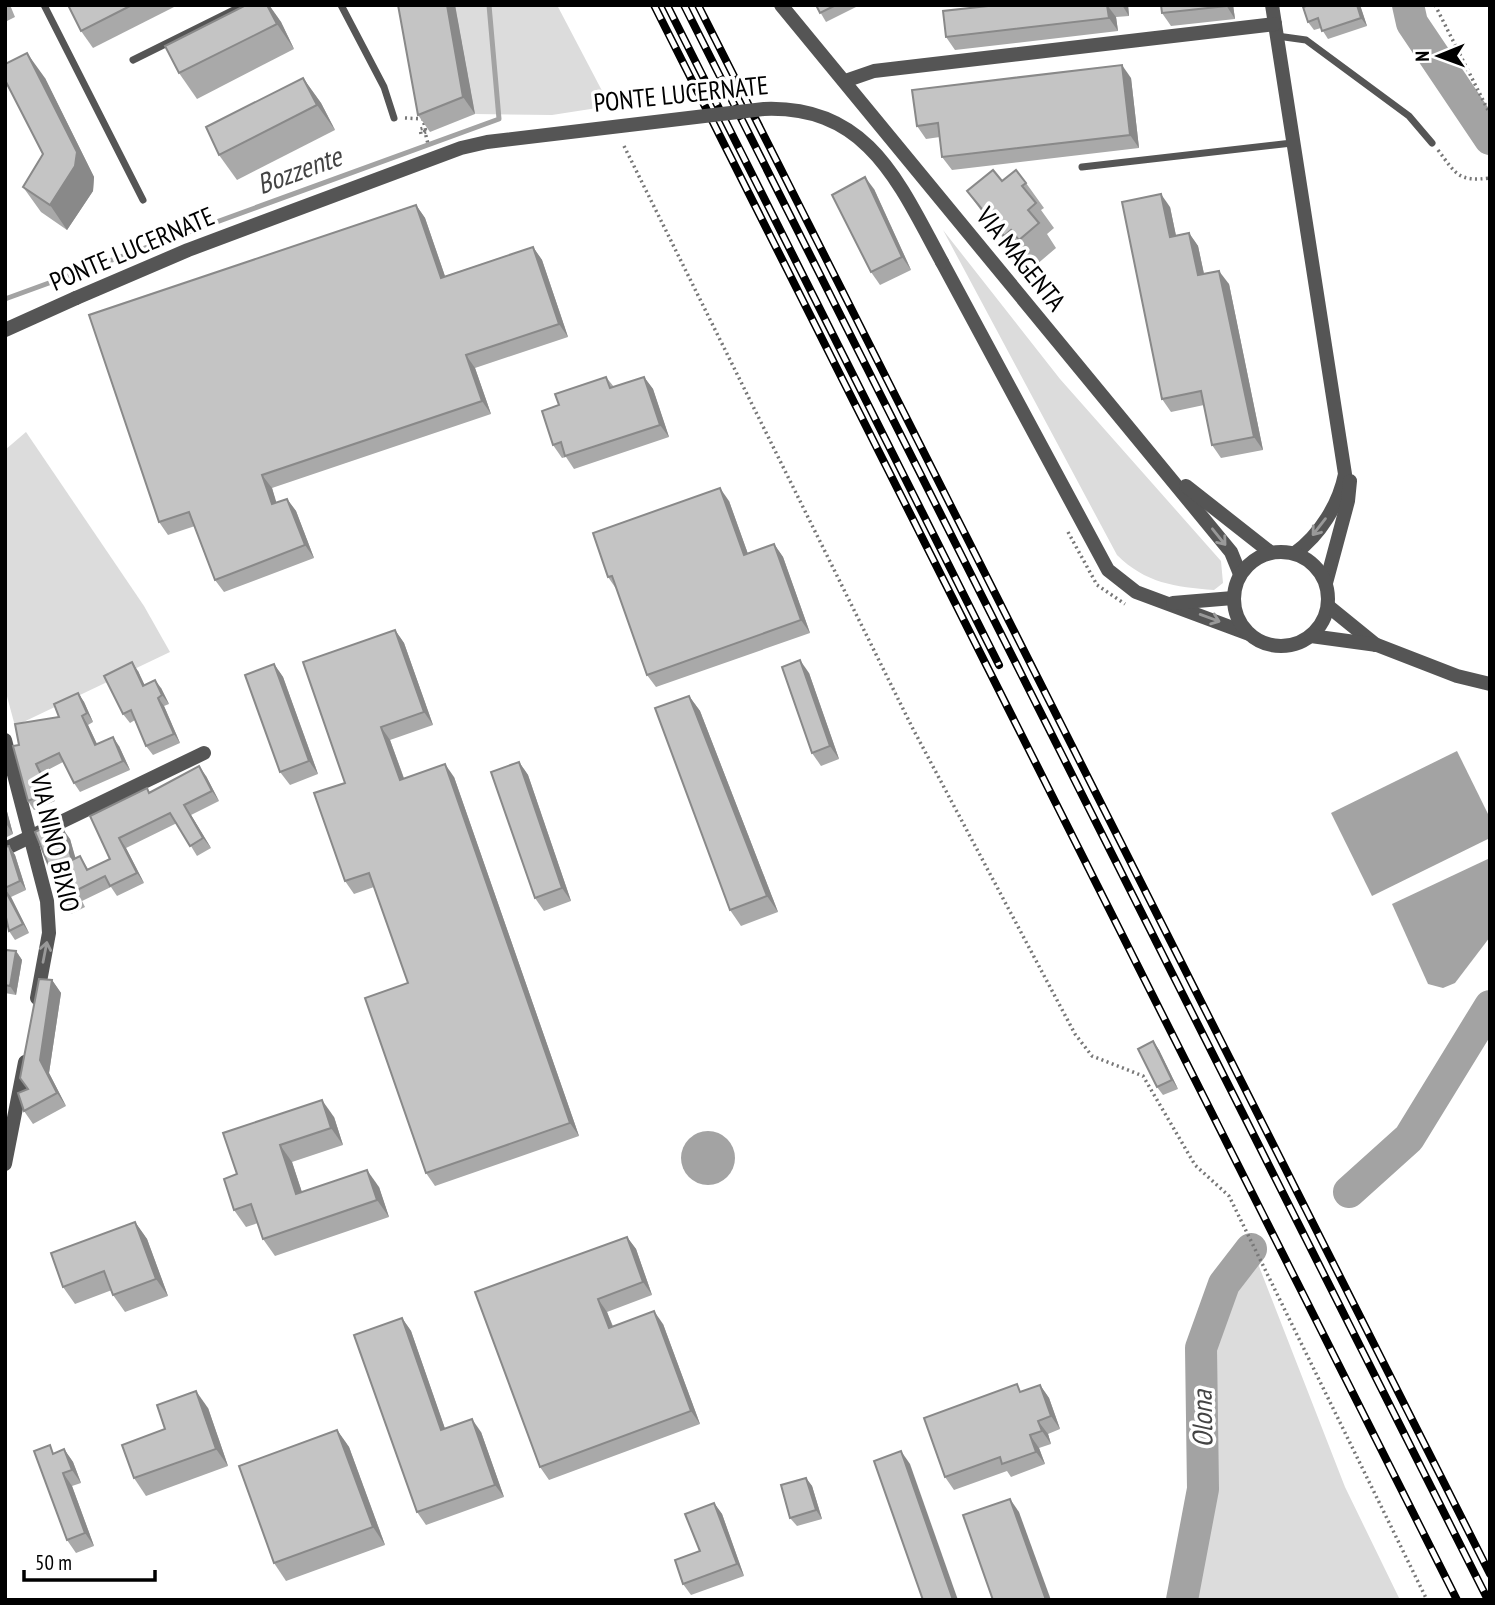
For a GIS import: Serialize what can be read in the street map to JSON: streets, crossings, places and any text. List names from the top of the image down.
{
  "streets": {
    "street": ["PONTE LUCERNATE", "VIA MAGENTA", "VIA NINO BIXIO"]
  },
  "crossings": [
    ["PONTE LUCERNATE", "VIA MAGENTA"]
  ],
  "one_way": ["VIA NINO BIXIO"],
  "water": ["Bozzente", "Olona"],
  "scale_bar": "50 m",
  "north": "left"
}
